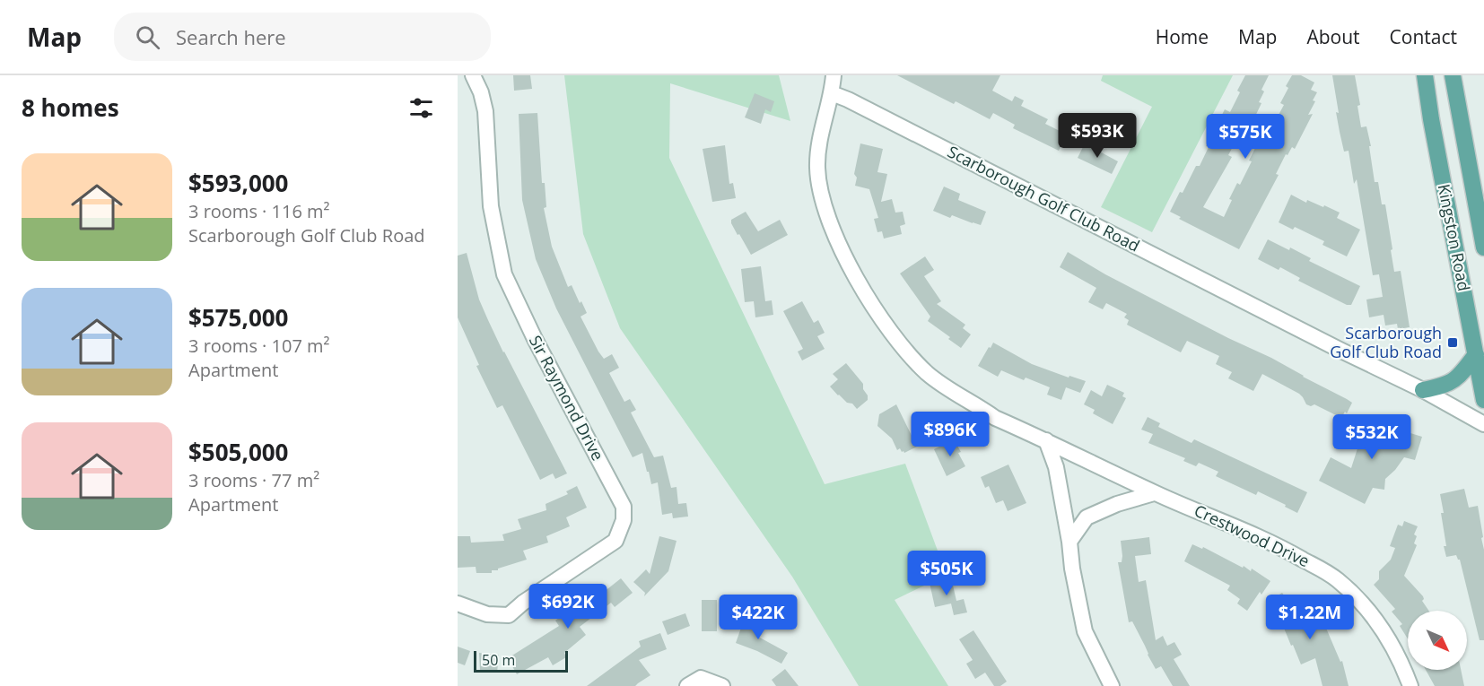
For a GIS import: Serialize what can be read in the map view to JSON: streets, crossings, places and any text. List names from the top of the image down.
{
  "streets": {
    "main road": ["Kingston Road"],
    "street": ["Scarborough Golf Club Road", "Sir Raymond Drive", "Crestwood Drive"]
  },
  "crossings": [
    ["Scarborough Golf Club Road", "Crestwood Drive"]
  ],
  "places": {
    "transit": ["Scarborough Golf Club Road"]
  },
  "scale_bar": "50 m",
  "north": "bottom right",
  "page": {
    "header": "Map",
    "search": "Search here",
    "nav": [
      "Home",
      "Map",
      "About",
      "Contact"
    ],
    "heading": "8 homes",
    "price": [
      "$593K",
      "$575K",
      "$896K",
      "$532K",
      "$505K",
      "$692K",
      "$422K",
      "$1.22M"
    ],
    "list": [
      {
        "name": "$593,000",
        "note": "3 rooms · 116 m² · Scarborough Golf Club Road"
      },
      {
        "name": "$575,000",
        "note": "3 rooms · 107 m² · Apartment"
      },
      {
        "name": "$505,000",
        "note": "3 rooms · 77 m² · Apartment"
      }
    ],
    "scale": "50 m"
  }
}
